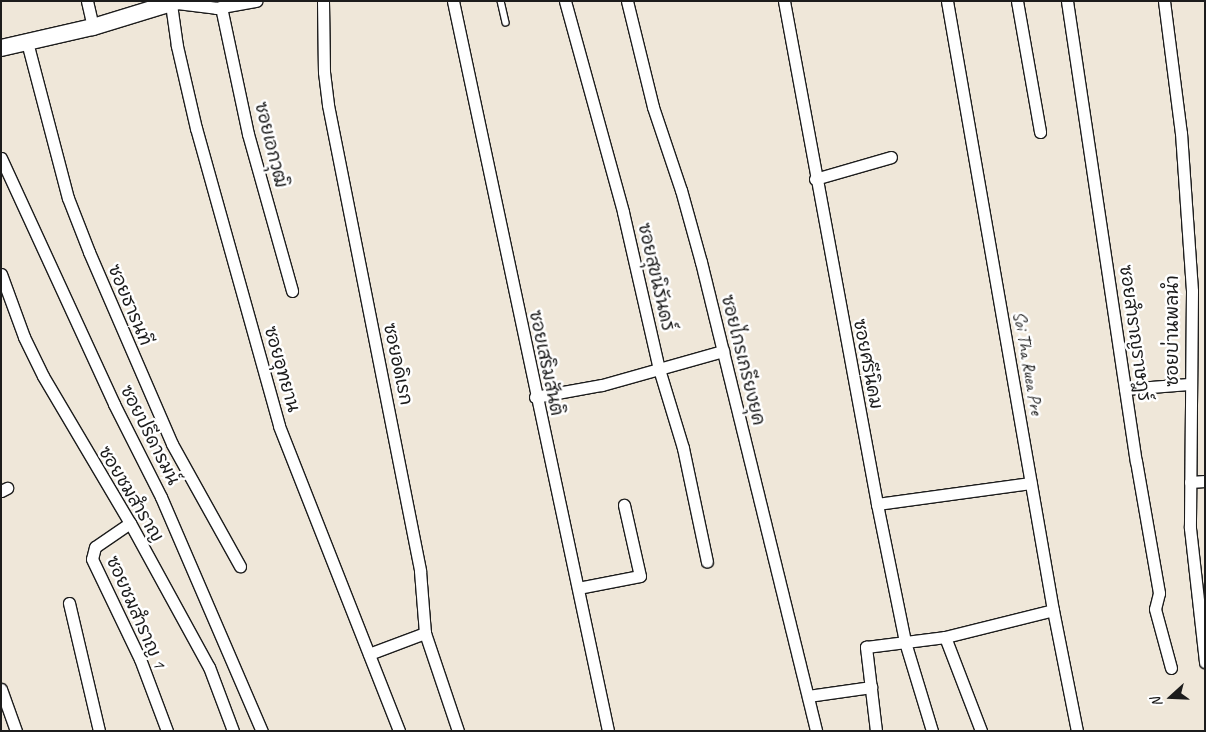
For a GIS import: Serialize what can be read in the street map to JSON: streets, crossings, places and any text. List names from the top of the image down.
{
  "streets": {
    "street": [
      "ซอยเอกวุฒิ",
      "ซอยสุขนิรันดร์",
      "ซอยธารนที",
      "ซอยบ่านพลนำ",
      "ซอยสำราญราษฎร์",
      "ซอยไกรเกรียงยุค",
      "ซอยเสริมสันติ",
      "Soi Tha Ruea Pre",
      "ซอยอดิเรก",
      "ซอยศรีนิคม",
      "ซอยอุทยาน",
      "ซอยปรีดารมน์",
      "ซอยชมสำราญ",
      "ซอยชมสำราญ 1"
    ]
  },
  "crossings": [
    ["ซอยชมสำราญ", "ซอยชมสำราญ 1"]
  ],
  "north": "left"
}
